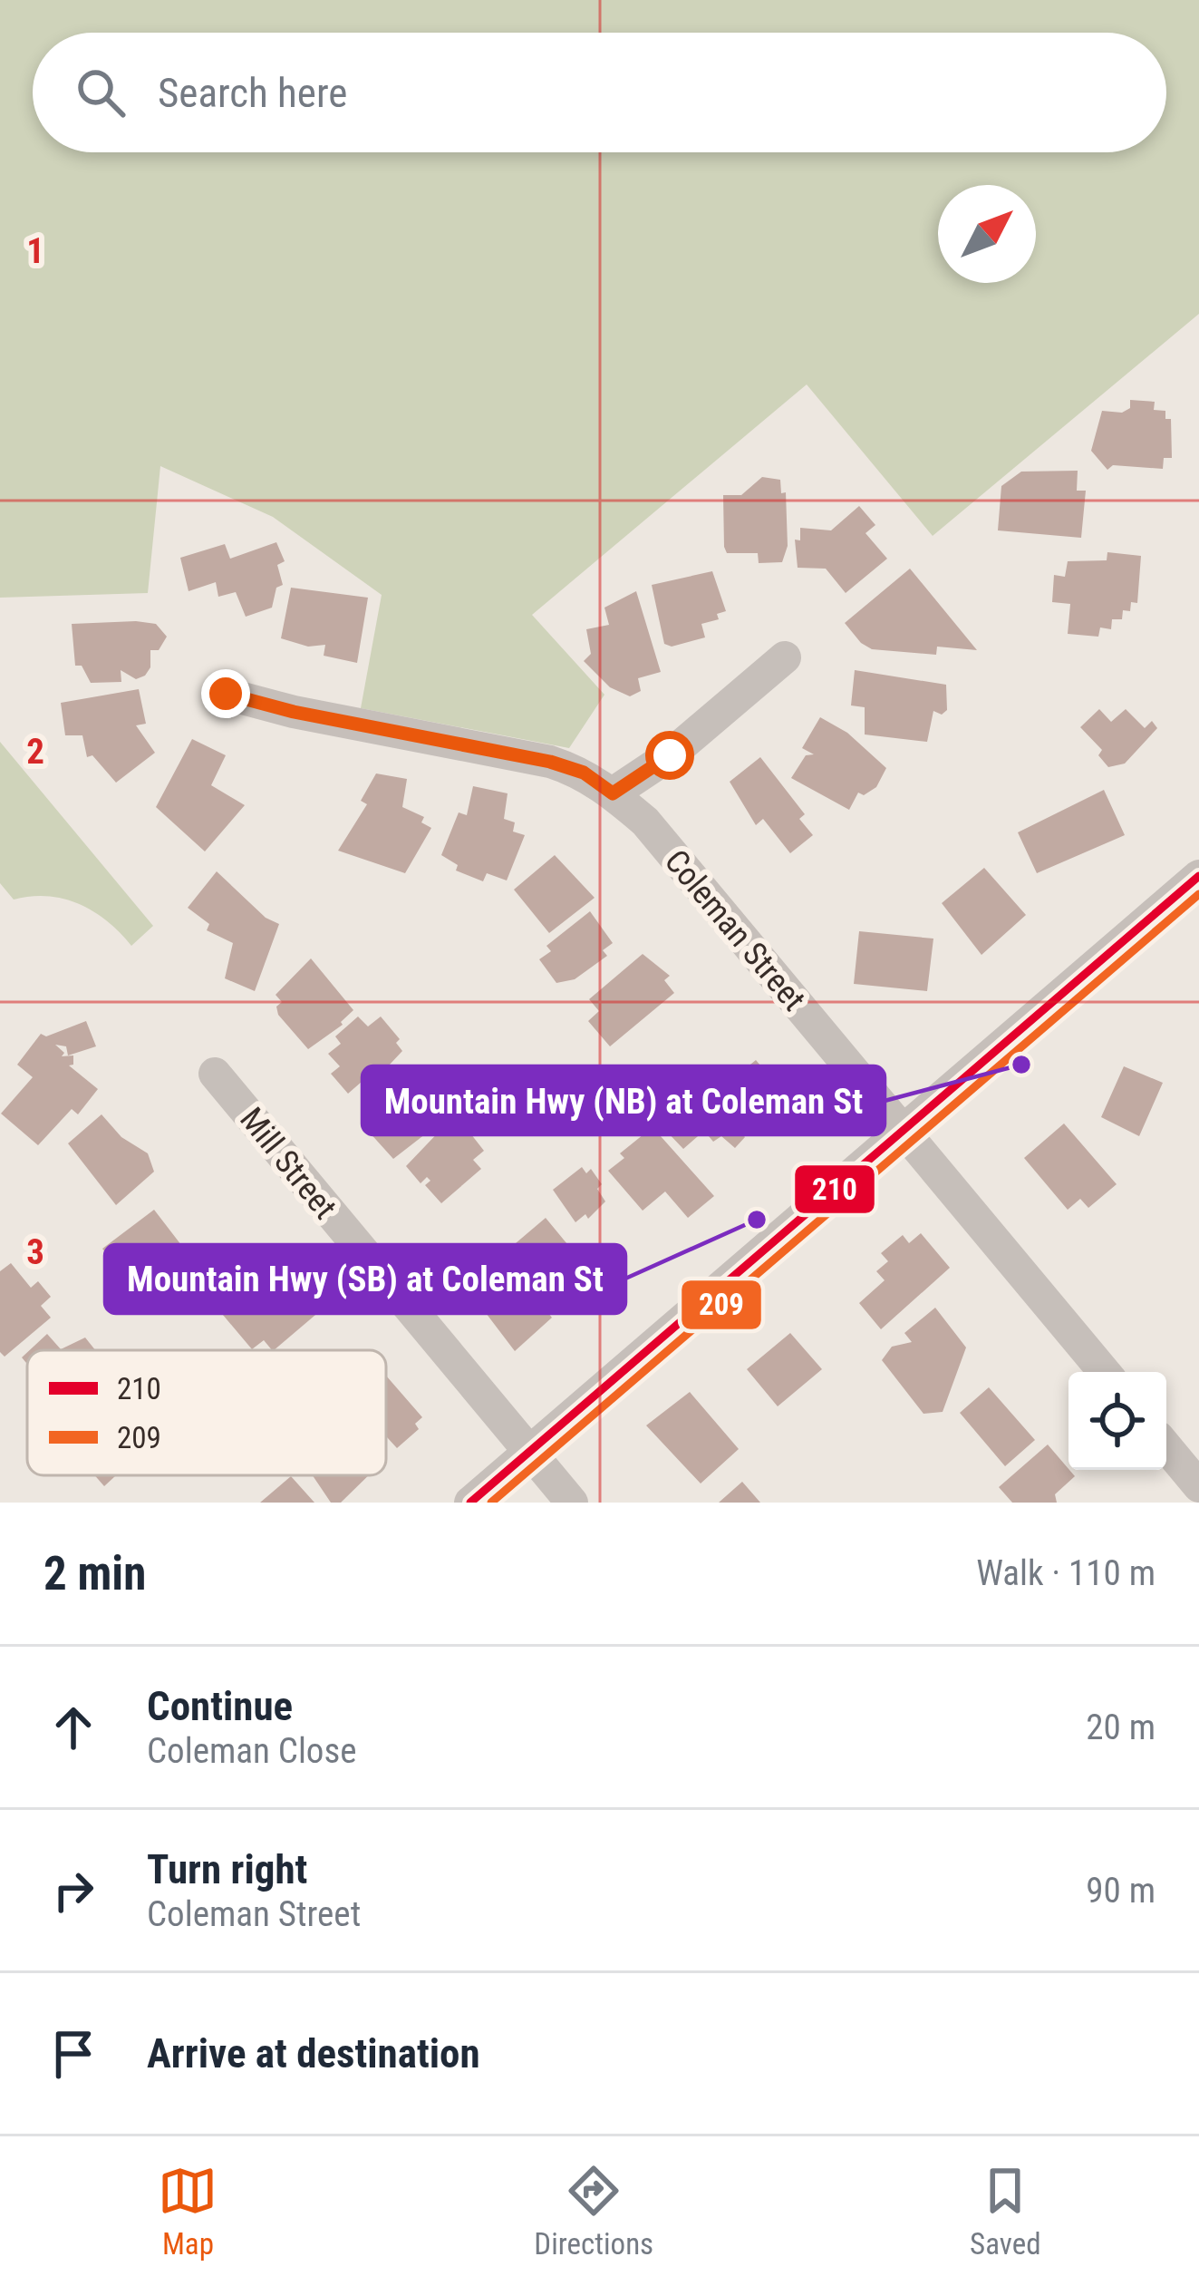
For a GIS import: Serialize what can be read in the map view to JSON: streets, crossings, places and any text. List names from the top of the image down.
{
  "streets": {
    "street": ["Coleman Street", "Mill Street"]
  },
  "places": ["Mountain Hwy (NB) at Coleman St", "Mountain Hwy (SB) at Coleman St"],
  "lines": ["transit line 210", "transit line 209"],
  "legend": ["210", "209"],
  "north": "top right",
  "page": {
    "search": "Search here",
    "heading": ["2 min", "Walk · 110 m"],
    "list": [
      ["Continue", "Coleman Close", "20 m"],
      ["Turn right", "Coleman Street", "90 m"],
      "Arrive at destination"
    ],
    "nav": ["Map", "Directions", "Saved"]
  },
  "grid": {
    "rows": ["1", "2", "3"]
  }
}
